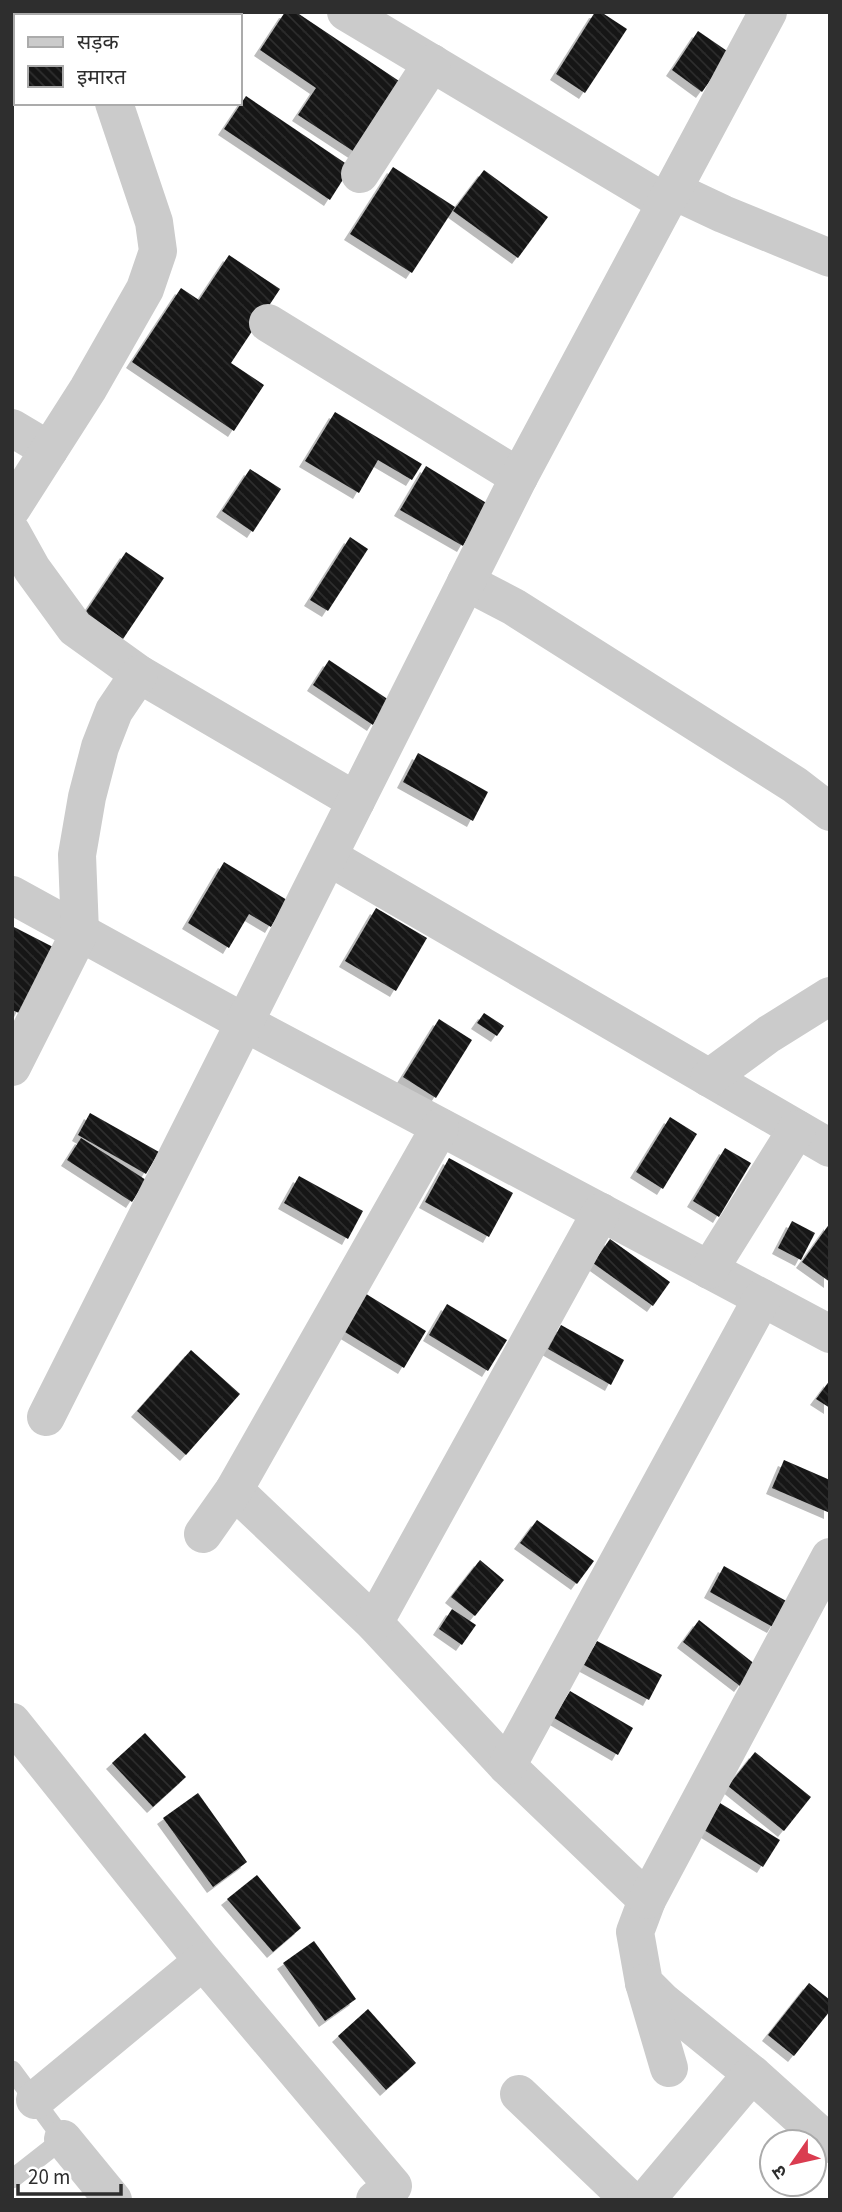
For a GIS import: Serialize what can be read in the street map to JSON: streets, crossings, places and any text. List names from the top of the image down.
{
  "legend": ["सड़क", "इमारत"],
  "scale_bar": "20 m",
  "north": "bottom left"
}
